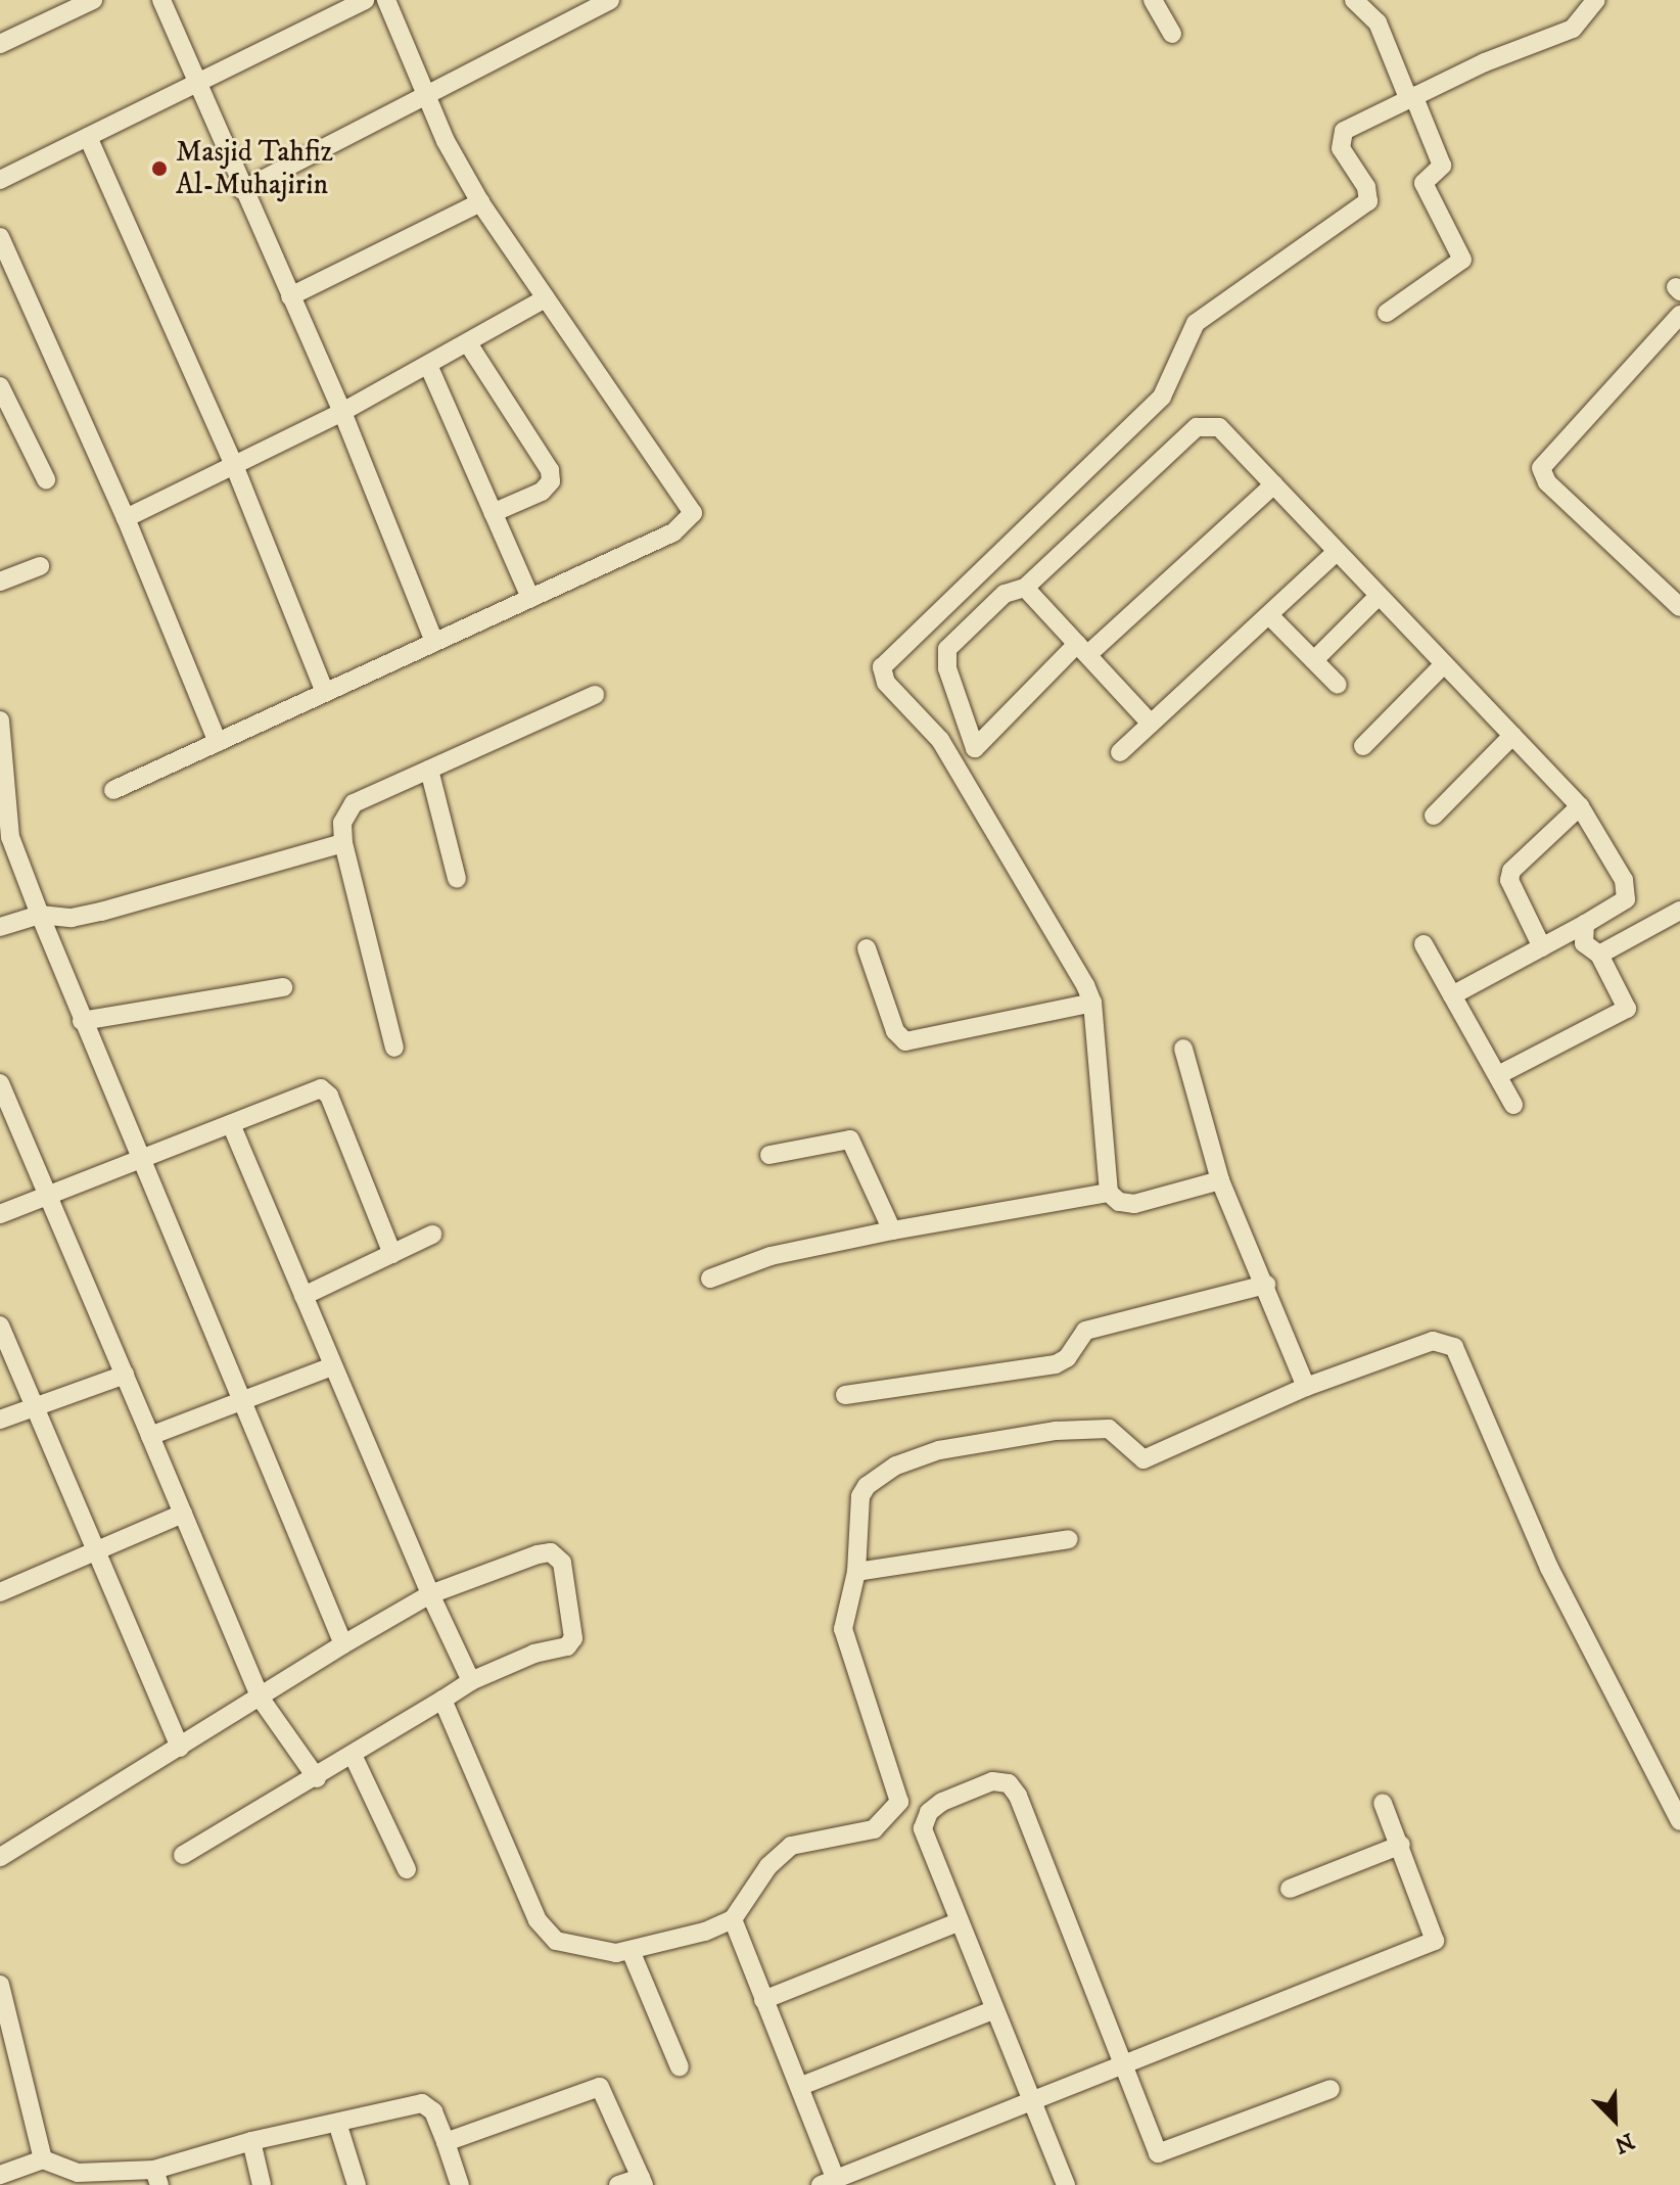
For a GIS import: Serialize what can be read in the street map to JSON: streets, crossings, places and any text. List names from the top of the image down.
{
  "places": ["Masjid Tahfiz Al-Muhajirin"],
  "north": "bottom right"
}
